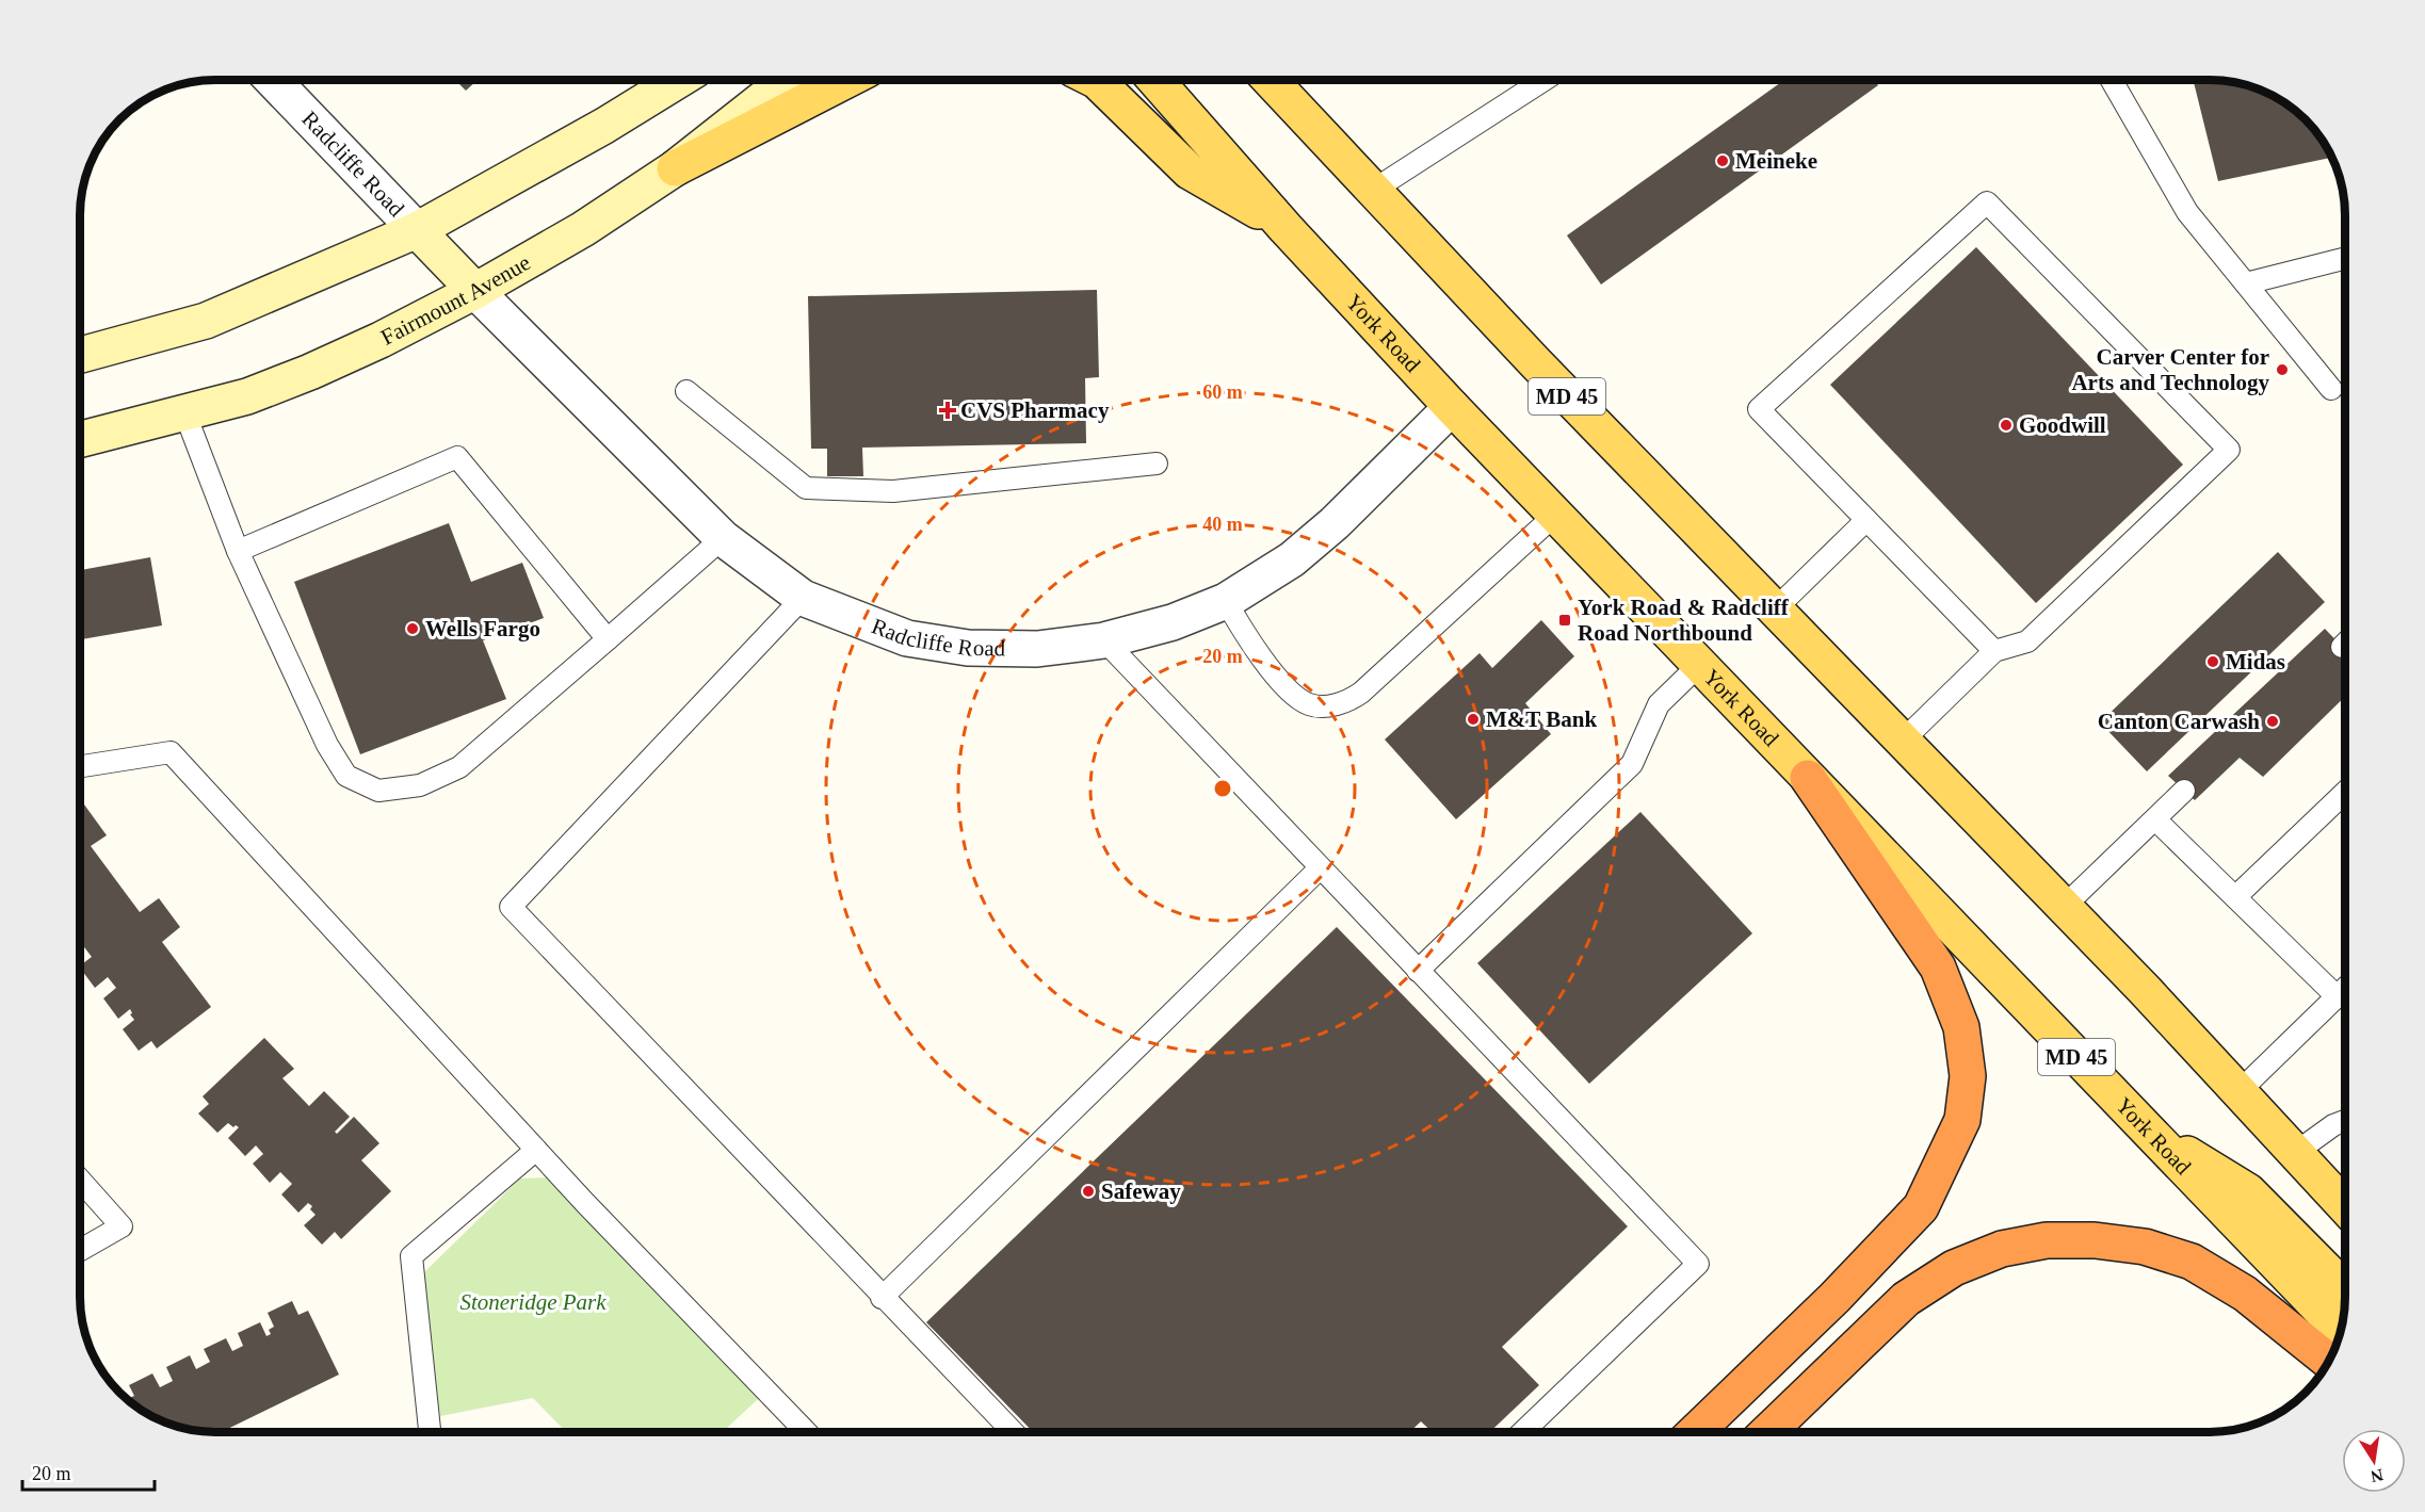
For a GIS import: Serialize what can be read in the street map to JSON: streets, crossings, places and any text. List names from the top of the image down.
{
  "streets": {
    "main road": ["Fairmount Avenue", "York Road", "MD 45"],
    "street": ["Radcliffe Road"]
  },
  "crossings": [
    ["Radcliffe Road", "Fairmount Avenue"],
    ["Radcliffe Road", "York Road"]
  ],
  "parks": ["Stoneridge Park"],
  "places": {
    "other": [
      "Meineke",
      "Carver Center for Arts and Technology",
      "Goodwill",
      "Wells Fargo",
      "Midas",
      "M&T Bank",
      "Canton Carwash",
      "Safeway"
    ],
    "health": ["CVS Pharmacy"],
    "transit": ["York Road & Radcliff Road Northbound"]
  },
  "scale_bar": "20 m",
  "north": "bottom",
  "rings": ["60 m", "40 m", "20 m"]
}
